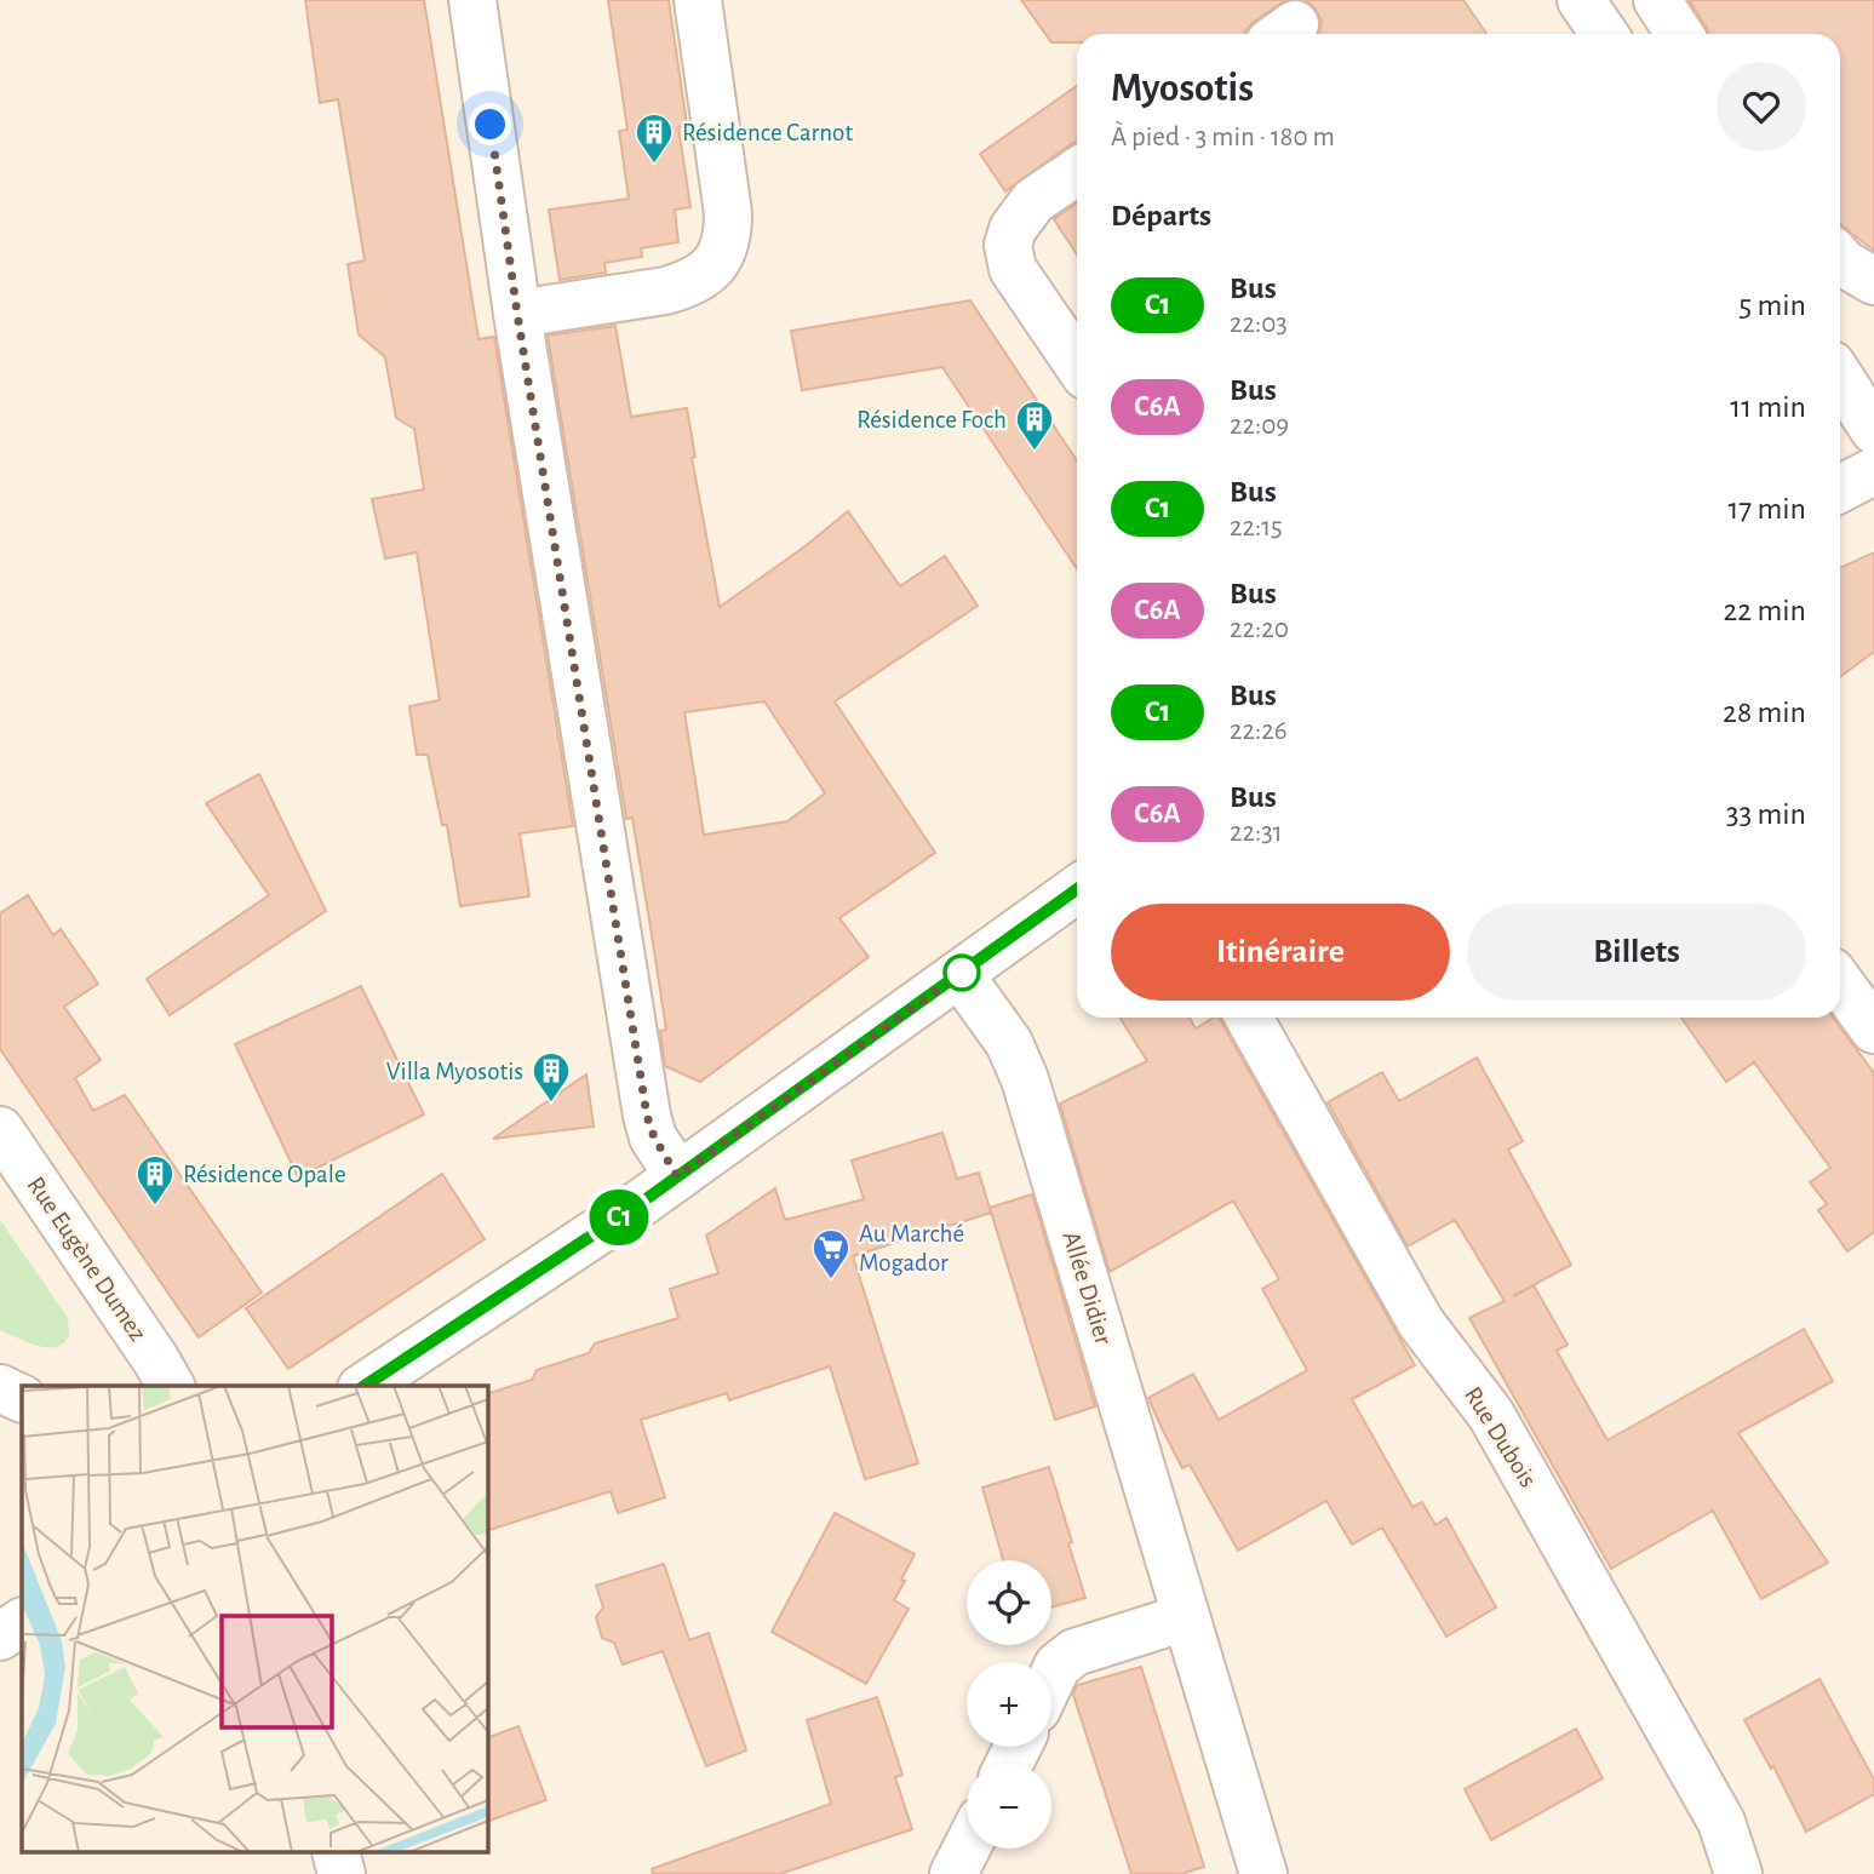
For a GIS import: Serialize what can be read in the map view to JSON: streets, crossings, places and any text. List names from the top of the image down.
{
  "streets": {
    "street": ["Rue Eugène Dumez", "Allée Didier", "Rue Dubois"]
  },
  "places": {
    "building": [
      "Résidence Carnot",
      "Résidence Foch",
      "Villa Myosotis",
      "Résidence Opale"
    ],
    "supermarket": ["Au Marché Mogador"]
  },
  "lines": ["bus line C1"],
  "page": {
    "on_map": "C1",
    "heading": [
      ["Myosotis", "À pied · 3 min · 180 m"],
      "Départs"
    ],
    "list": [
      {
        "mark": "C1",
        "name": "Bus",
        "note": "22:03",
        "value": "5 min"
      },
      {
        "mark": "C6A",
        "name": "Bus",
        "note": "22:09",
        "value": "11 min"
      },
      {
        "mark": "C1",
        "name": "Bus",
        "note": "22:15",
        "value": "17 min"
      },
      {
        "mark": "C6A",
        "name": "Bus",
        "note": "22:20",
        "value": "22 min"
      },
      {
        "mark": "C1",
        "name": "Bus",
        "note": "22:26",
        "value": "28 min"
      },
      {
        "mark": "C6A",
        "name": "Bus",
        "note": "22:31",
        "value": "33 min"
      }
    ],
    "buttons": ["Itinéraire", "Billets"],
    "map_buttons": ["+", "−"]
  }
}
